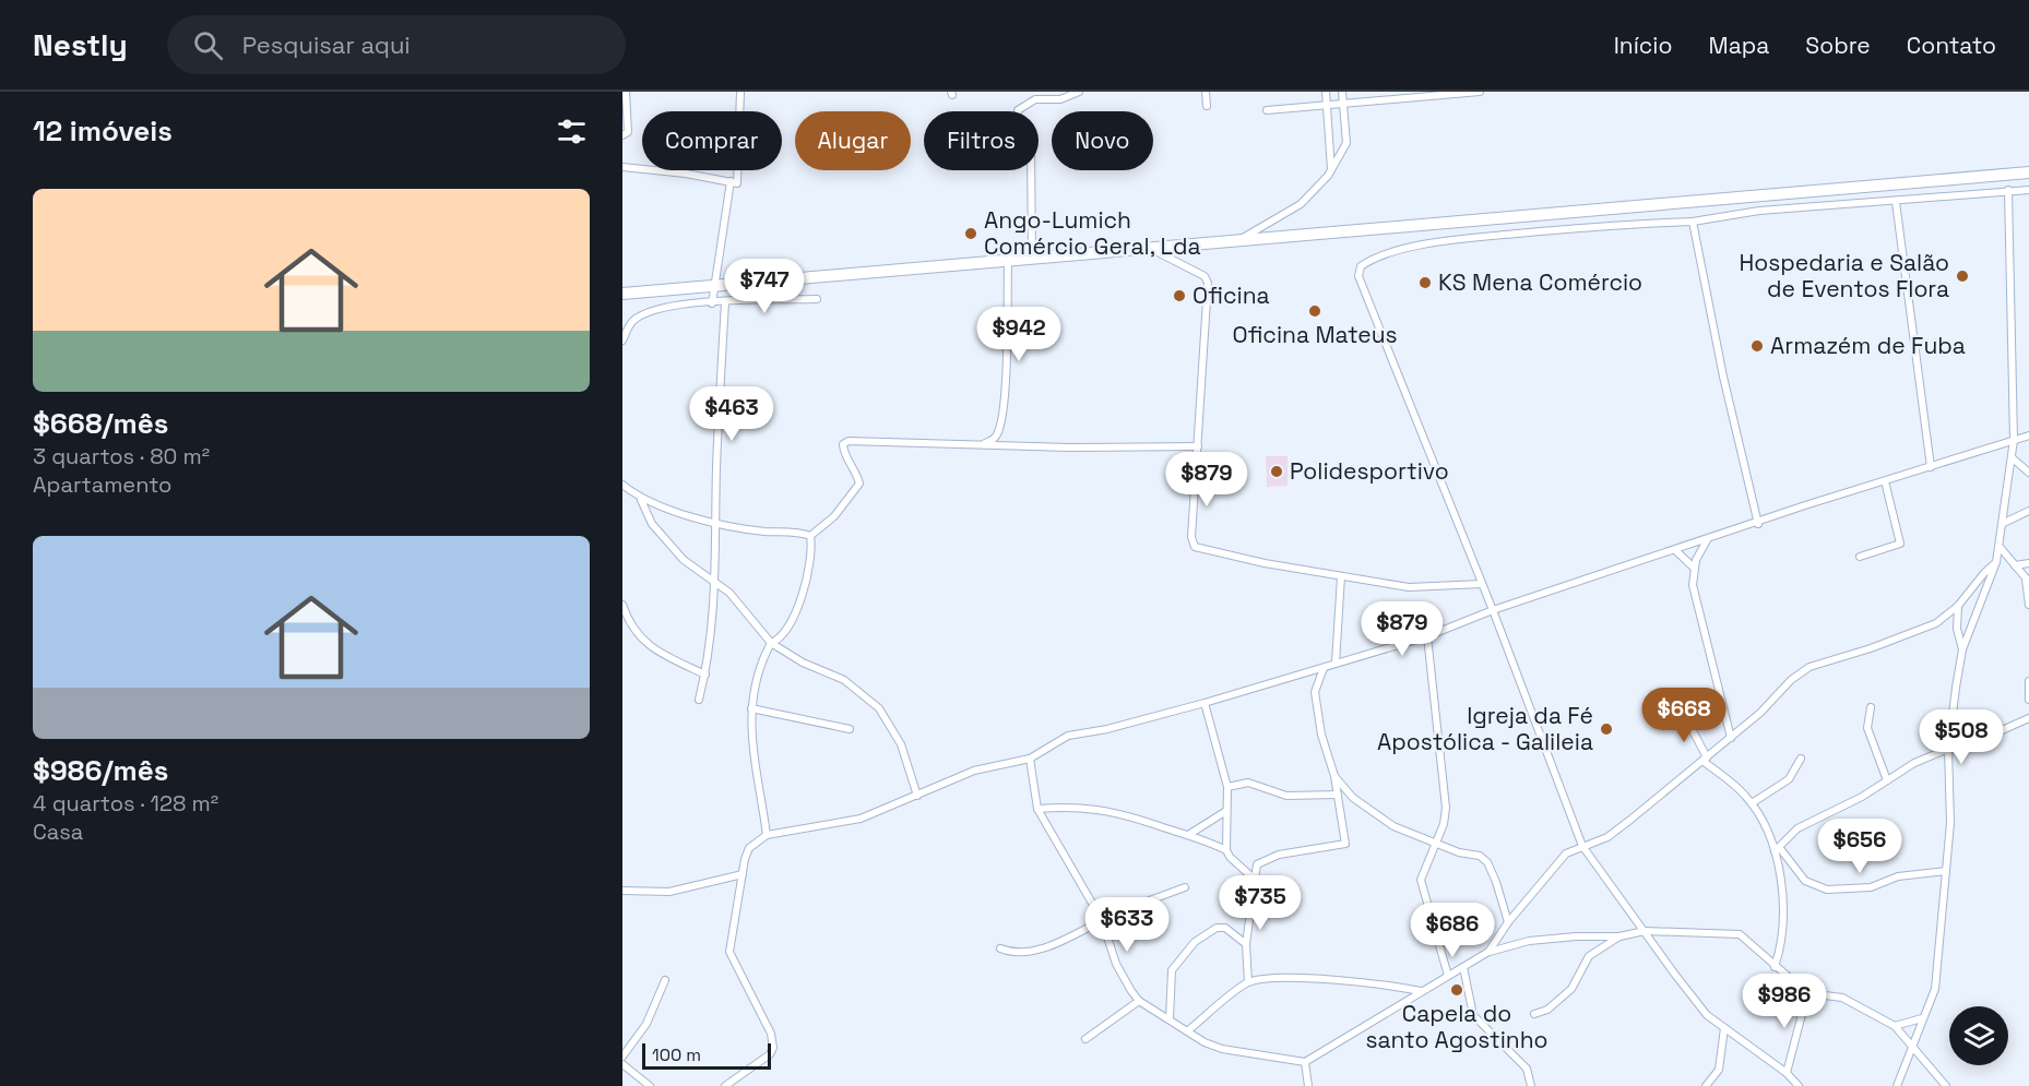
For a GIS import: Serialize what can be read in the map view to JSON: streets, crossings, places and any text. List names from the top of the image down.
{
  "places": [
    "Ango-Lumich Comércio Geral, Lda",
    "Hospedaria e Salão de Eventos Flora",
    "KS Mena Comércio",
    "Oficina",
    "Oficina Mateus",
    "Armazém de Fuba",
    "Polidesportivo",
    "Igreja da Fé Apostólica - Galileia",
    "Capela do santo Agostinho"
  ],
  "scale_bar": "100 m",
  "page": {
    "header": "Nestly",
    "search": "Pesquisar aqui",
    "nav": [
      "Início",
      "Mapa",
      "Sobre",
      "Contato"
    ],
    "heading": "12 imóveis",
    "chip": [
      "Comprar",
      "Alugar",
      "Filtros",
      "Novo"
    ],
    "list": [
      {
        "name": "$668/mês",
        "note": "3 quartos · 80 m² · Apartamento"
      },
      {
        "name": "$986/mês",
        "note": "4 quartos · 128 m² · Casa"
      }
    ],
    "price": [
      "$747",
      "$942",
      "$463",
      "$879",
      "$879",
      "$668",
      "$508",
      "$656",
      "$735",
      "$633",
      "$686",
      "$986"
    ],
    "scale": "100 m"
  }
}
